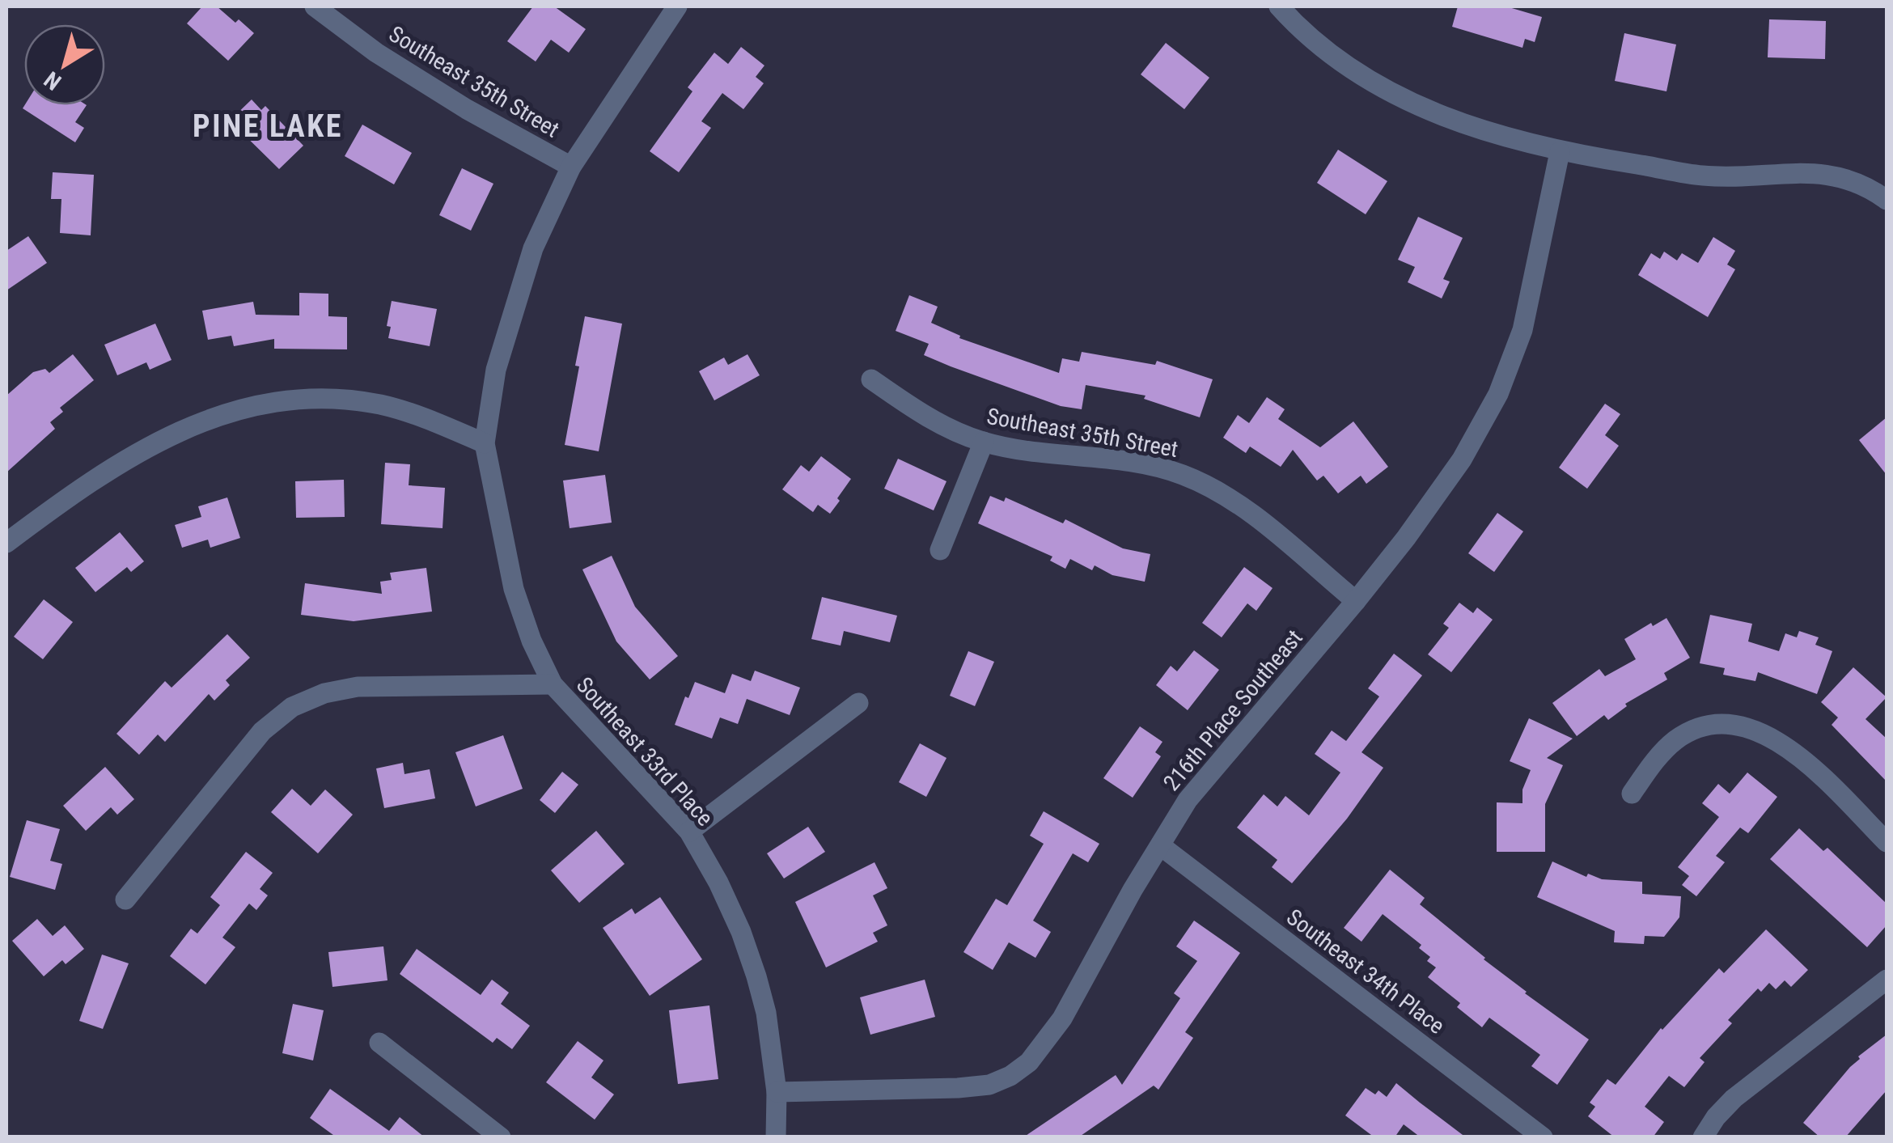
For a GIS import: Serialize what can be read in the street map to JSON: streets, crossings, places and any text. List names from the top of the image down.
{
  "streets": {
    "street": [
      "Southeast 35th Street",
      "216th Place Southeast",
      "Southeast 33rd Place",
      "Southeast 34th Place"
    ]
  },
  "crossings": [
    ["Southeast 35th Street", "216th Place Southeast"],
    ["Southeast 35th Street", "Southeast 33rd Place"],
    ["216th Place Southeast", "Southeast 33rd Place"],
    ["216th Place Southeast", "Southeast 34th Place"]
  ],
  "districts": ["PINE LAKE"],
  "north": "bottom left"
}
